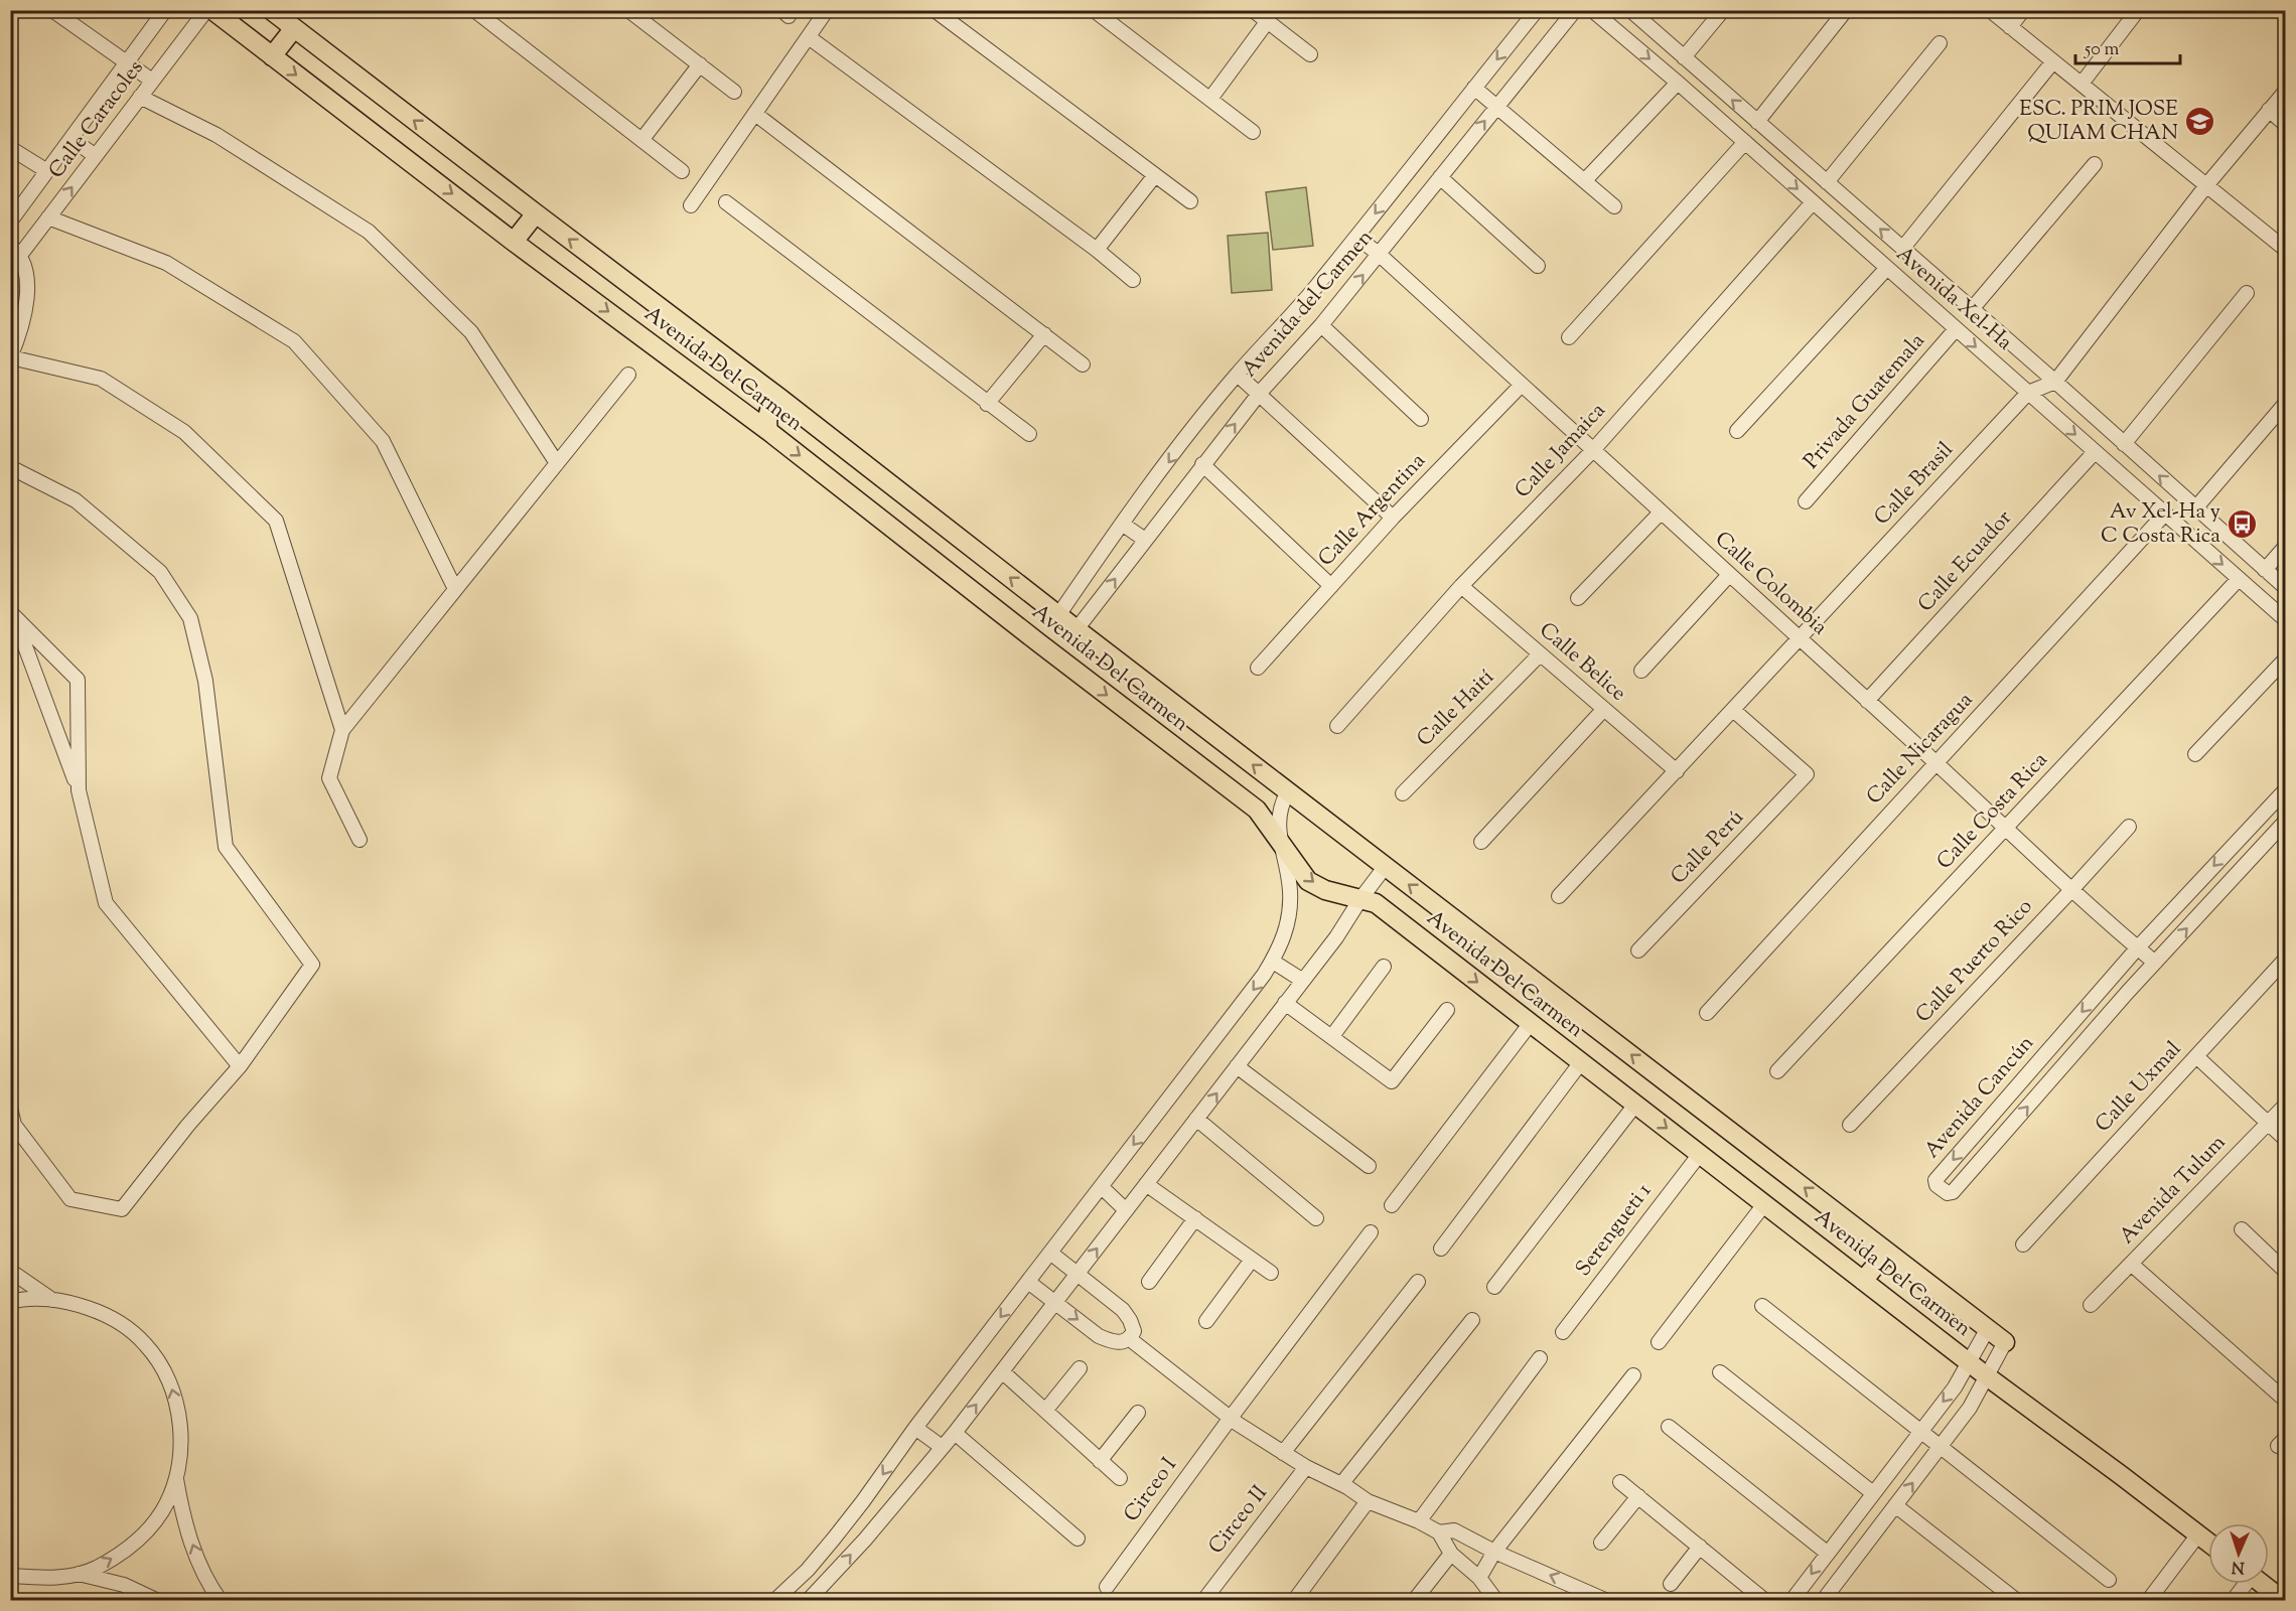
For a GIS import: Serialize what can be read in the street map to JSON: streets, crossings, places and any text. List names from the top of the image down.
{
  "streets": {
    "main road": ["Avenida Del Carmen"],
    "street": [
      "Calle Caracoles",
      "Avenida Xel-Ha",
      "Avenida del Carmen",
      "Privada Guatemala",
      "Calle Jamaica",
      "Calle Brasil",
      "Calle Argentina",
      "Calle Ecuador",
      "Calle Colombia",
      "Calle Belice",
      "Calle Haití",
      "Calle Nicaragua",
      "Calle Costa Rica",
      "Calle Perú",
      "Calle Puerto Rico",
      "Calle Uxmal",
      "Avenida Cancún",
      "Avenida Tulum",
      "Serengueti 1",
      "Circeo I",
      "Circeo II"
    ]
  },
  "crossings": [
    ["Avenida Xel-Ha", "Privada Guatemala"],
    ["Avenida Xel-Ha", "Calle Jamaica"],
    ["Avenida Xel-Ha", "Calle Brasil"],
    ["Avenida Xel-Ha", "Calle Ecuador"],
    ["Avenida Xel-Ha", "Calle Nicaragua"],
    ["Avenida Xel-Ha", "Calle Costa Rica"],
    ["Avenida del Carmen", "Avenida Del Carmen"],
    ["Avenida del Carmen", "Calle Colombia"],
    ["Avenida Del Carmen", "Serengueti 1"],
    ["Calle Jamaica", "Calle Colombia"],
    ["Calle Jamaica", "Calle Belice"],
    ["Calle Brasil", "Calle Colombia"],
    ["Calle Brasil", "Calle Belice"],
    ["Calle Brasil", "Calle Perú"],
    ["Calle Argentina", "Calle Colombia"],
    ["Calle Ecuador", "Calle Colombia"],
    ["Calle Colombia", "Calle Nicaragua"],
    ["Calle Colombia", "Calle Costa Rica"],
    ["Calle Colombia", "Calle Puerto Rico"],
    ["Calle Colombia", "Avenida Cancún"],
    ["Calle Belice", "Calle Haití"]
  ],
  "places": {
    "school or university": ["ESC. PRIM JOSE QUIAM CHAN"],
    "bus stop": ["Av Xel-Ha y C Costa Rica"]
  },
  "scale_bar": "50 m",
  "north": "bottom"
}
